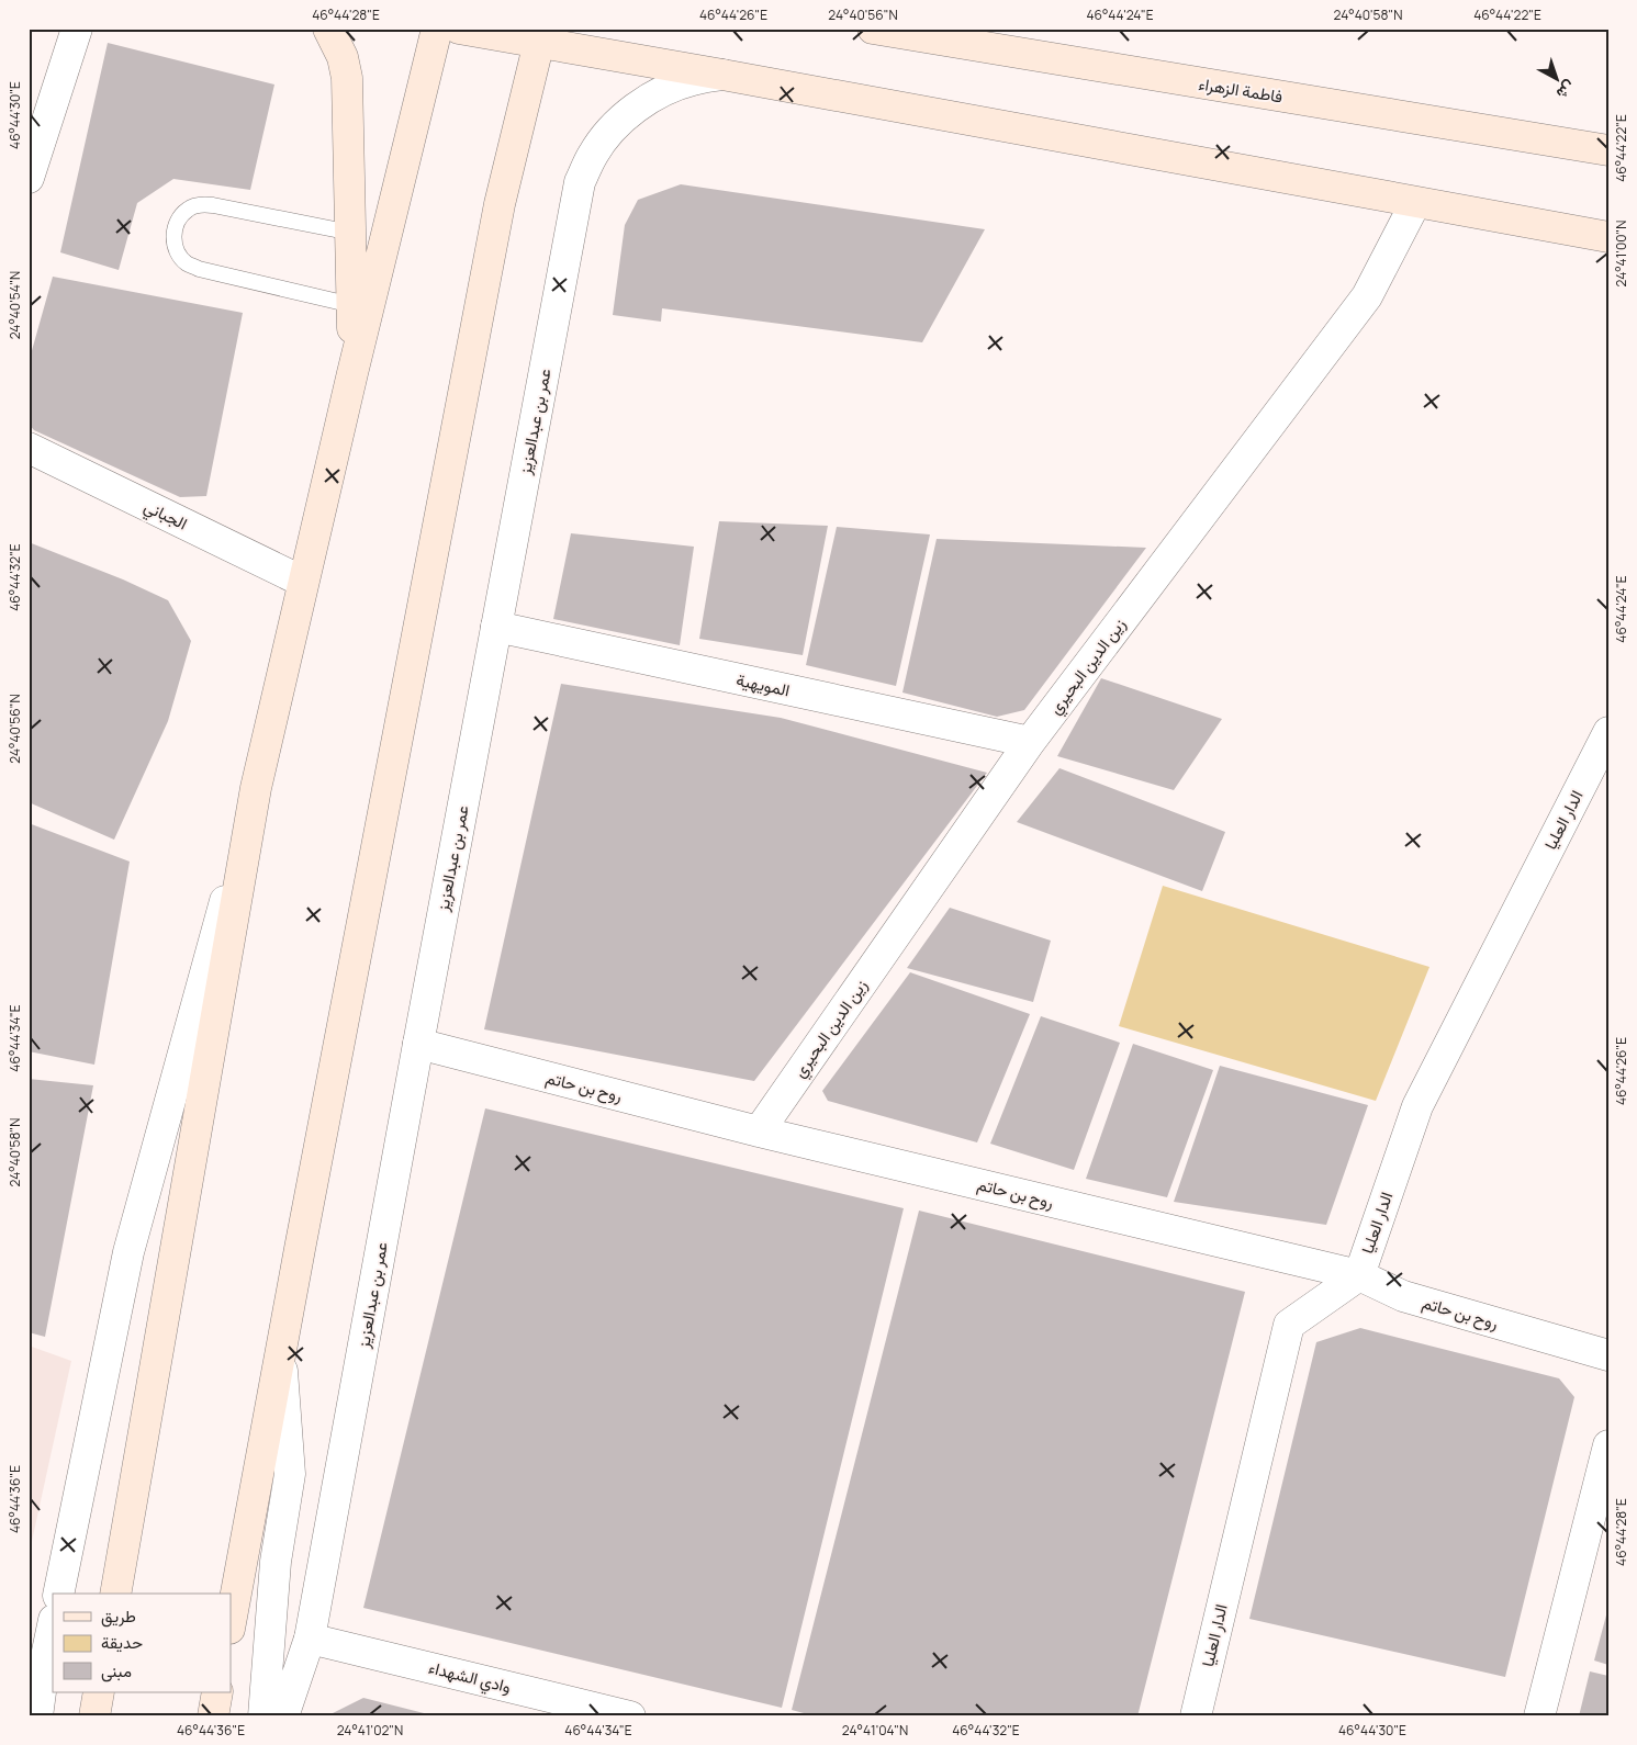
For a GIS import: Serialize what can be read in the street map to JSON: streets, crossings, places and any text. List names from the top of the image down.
{
  "streets": {
    "main road": ["فاطمة الزهراء"],
    "street": [
      "عمر بن عبدالعزيز",
      "الجباني",
      "زين الدين البحيري",
      "المويهية",
      "الدار العليا",
      "روح بن حاتم",
      "وادي الشهداء"
    ]
  },
  "crossings": [
    ["عمر بن عبدالعزيز", "المويهية"],
    ["عمر بن عبدالعزيز", "روح بن حاتم"],
    ["عمر بن عبدالعزيز", "وادي الشهداء"],
    ["زين الدين البحيري", "المويهية"],
    ["زين الدين البحيري", "روح بن حاتم"],
    ["الدار العليا", "روح بن حاتم"]
  ],
  "legend": ["طريق", "حديقة", "مبنى"],
  "north": "bottom right",
  "coordinates": [
    "46°44'28\"E",
    "46°44'26\"E",
    "24°40'56\"N",
    "46°44'24\"E",
    "24°40'58\"N",
    "46°44'22\"E",
    "46°44'30\"E",
    "24°41'00\"N",
    "24°40'54\"N",
    "46°44'32\"E",
    "46°44'34\"E",
    "46°44'36\"E",
    "24°41'02\"N",
    "24°41'04\"N"
  ]
}
